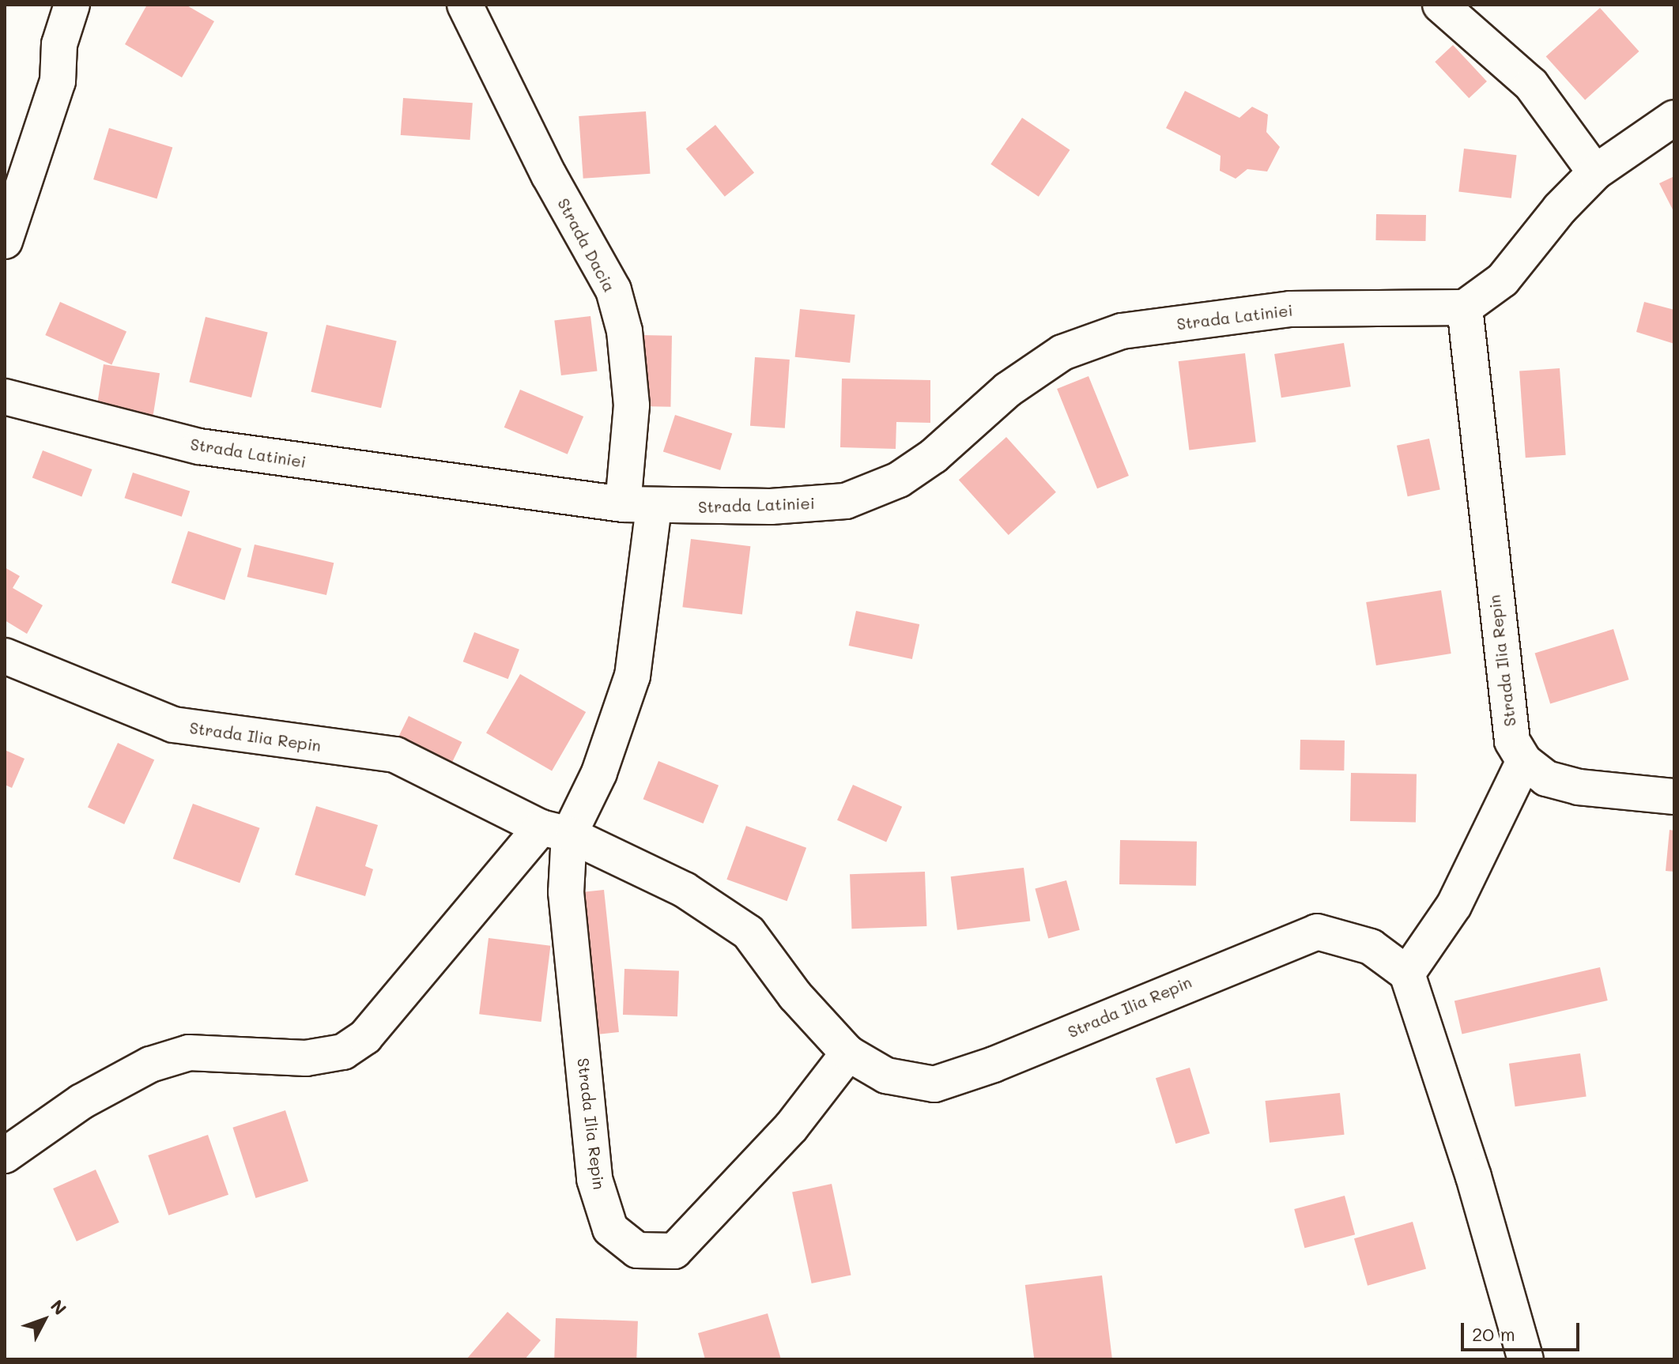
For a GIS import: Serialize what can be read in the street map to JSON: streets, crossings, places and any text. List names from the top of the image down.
{
  "streets": {
    "street": ["Strada Dacia", "Strada Latiniei", "Strada Ilia Repin"]
  },
  "crossings": [
    ["Strada Dacia", "Strada Latiniei"],
    ["Strada Dacia", "Strada Ilia Repin"],
    ["Strada Latiniei", "Strada Ilia Repin"]
  ],
  "scale_bar": "20 m",
  "north": "top right"
}
